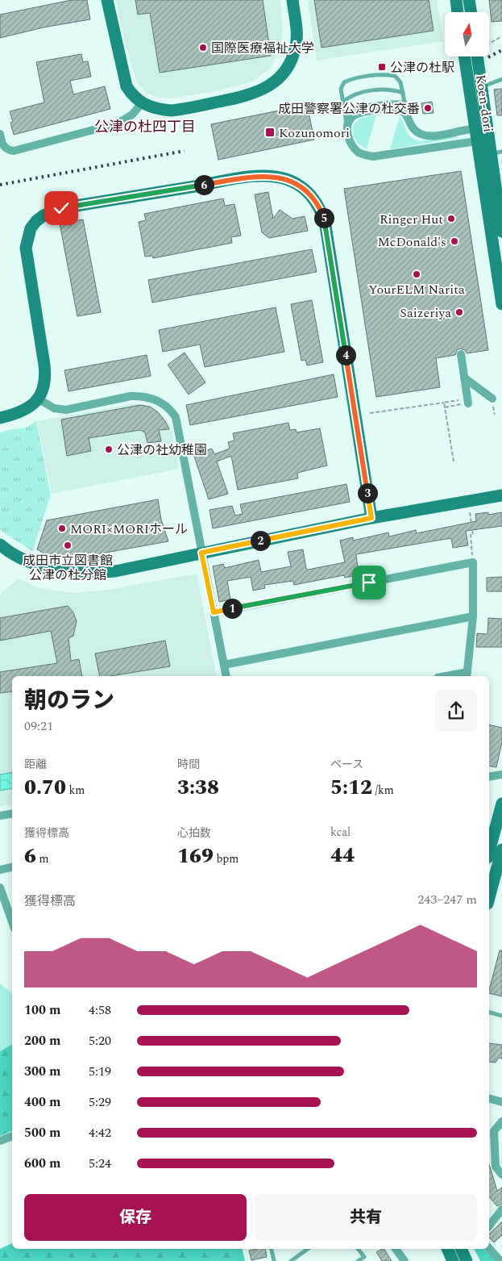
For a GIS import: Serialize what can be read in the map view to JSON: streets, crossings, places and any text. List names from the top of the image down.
{
  "streets": {
    "street": ["Koen-dori"]
  },
  "districts": ["公津の杜四丁目"],
  "places": {
    "other": [
      "国際医療福祉大学",
      "成田警察署公津の杜交番",
      "Ringer Hut",
      "McDonald's",
      "YourELM Narita",
      "Saizeriya",
      "公津の社幼稚園",
      "MORI×MORIホール",
      "成田市立図書館 公津の杜分館"
    ],
    "transit": ["公津の杜駅", "Kozunomori"]
  },
  "north": "top",
  "page": {
    "pins": [
      "6",
      "5",
      "4",
      "3",
      "2",
      "1"
    ],
    "heading": ["朝のラン", "09:21"],
    "stats": [
      ["距離", "0.70 km"],
      ["時間", "3:38"],
      ["ペース", "5:12 /km"],
      ["獲得標高", "6 m"],
      ["心拍数", "169 bpm"],
      ["kcal", "44"]
    ],
    "chart": ["獲得標高", "243–247 m"],
    "list": [
      {
        "name": "100 m",
        "note": "4:58"
      },
      {
        "name": "200 m",
        "note": "5:20"
      },
      {
        "name": "300 m",
        "note": "5:19"
      },
      {
        "name": "400 m",
        "note": "5:29"
      },
      {
        "name": "500 m",
        "note": "4:42"
      },
      {
        "name": "600 m",
        "note": "5:24"
      }
    ],
    "buttons": ["保存", "共有"]
  }
}
